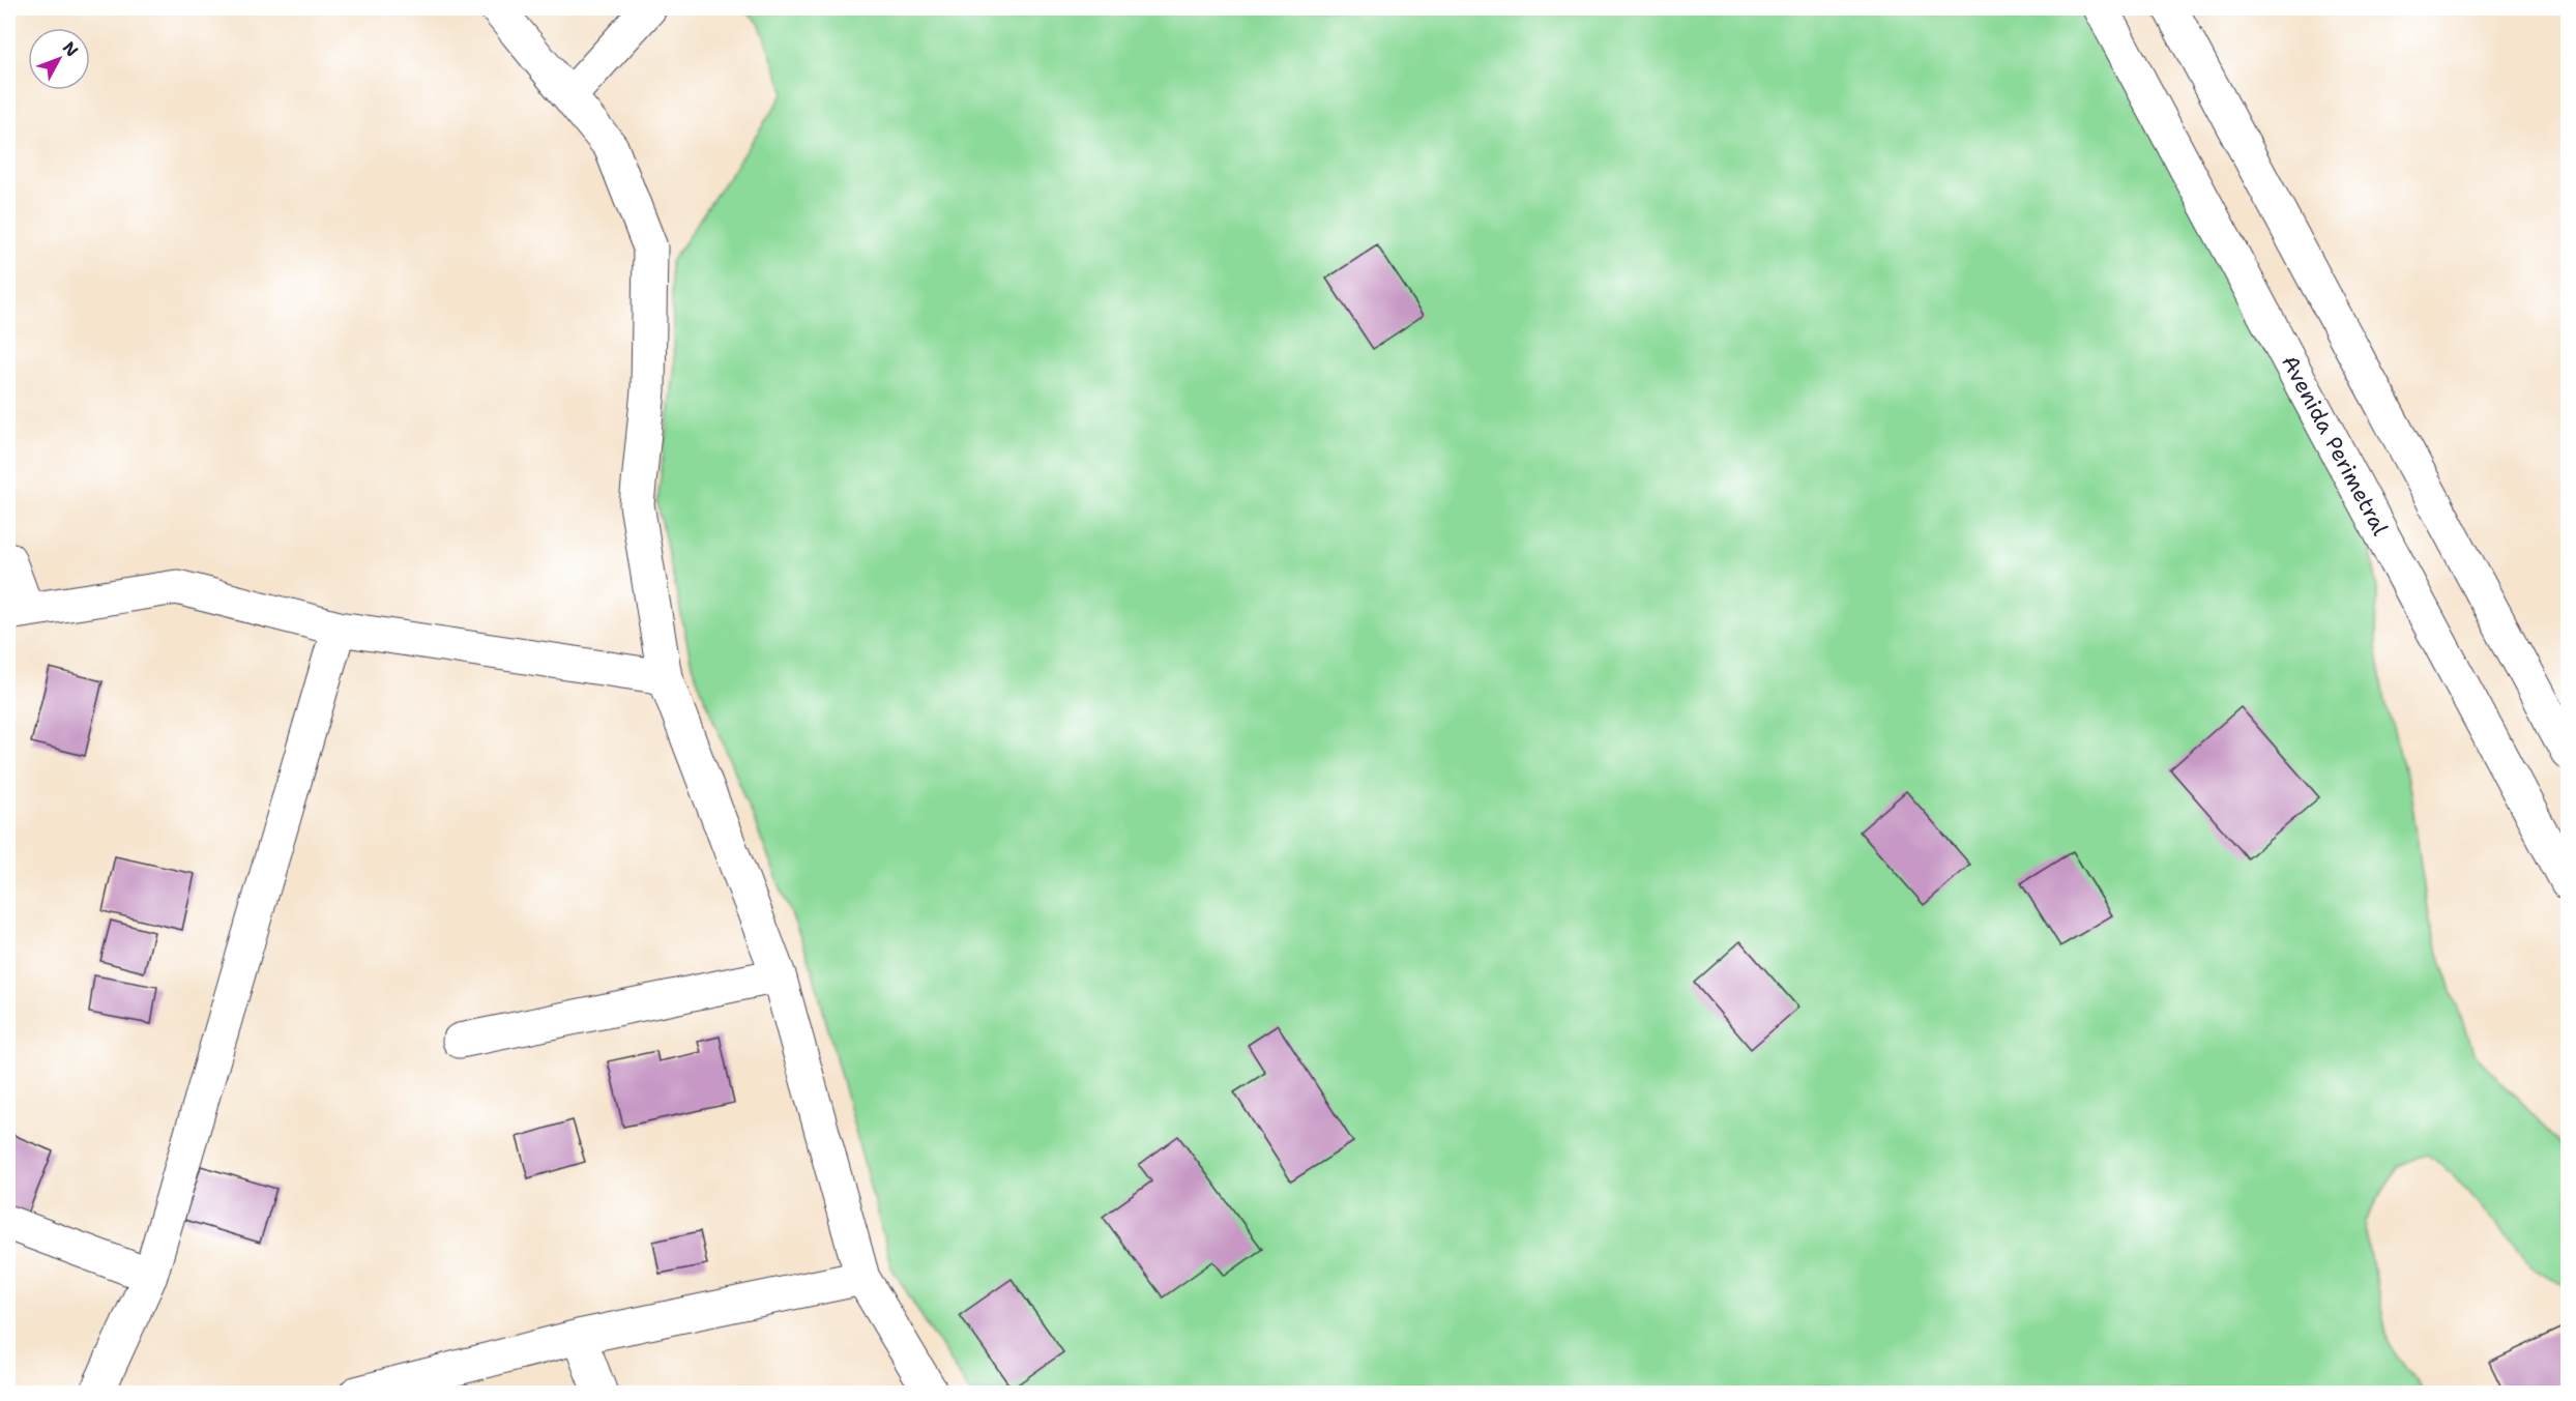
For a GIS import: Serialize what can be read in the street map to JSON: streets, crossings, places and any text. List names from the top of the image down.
{
  "streets": {
    "street": ["Avenida Perimetral"]
  },
  "north": "top right"
}
